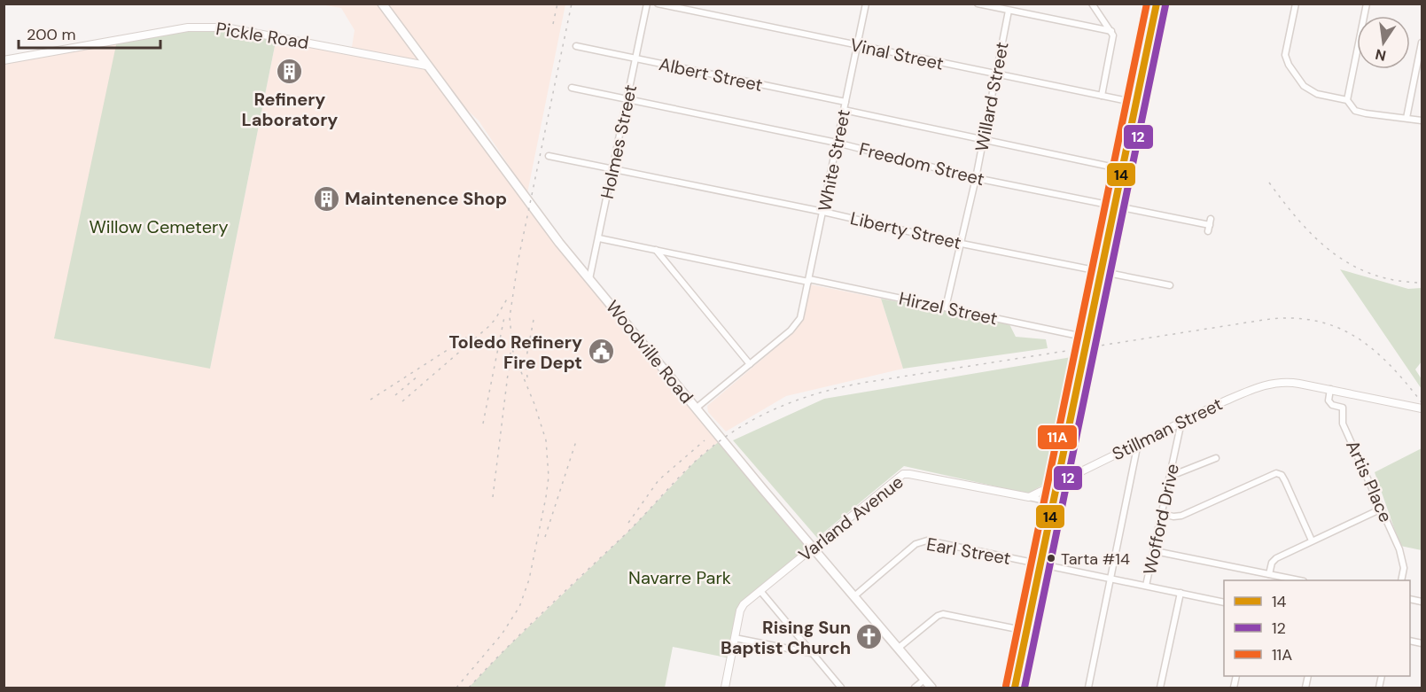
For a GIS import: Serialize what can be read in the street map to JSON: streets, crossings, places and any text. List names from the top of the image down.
{
  "streets": {
    "main road": ["Woodville Road"],
    "street": [
      "Pickle Road",
      "Vinal Street",
      "Albert Street",
      "Willard Street",
      "Holmes Street",
      "White Street",
      "Freedom Street",
      "Liberty Street",
      "Hirzel Street",
      "Stillman Street",
      "Artis Place",
      "Varland Avenue",
      "Wofford Drive",
      "Earl Street"
    ]
  },
  "crossings": [
    ["Pickle Road", "Woodville Road"],
    ["Vinal Street", "Willard Street"],
    ["Vinal Street", "White Street"],
    ["Albert Street", "Holmes Street"],
    ["Albert Street", "White Street"],
    ["Willard Street", "Freedom Street"],
    ["Willard Street", "Liberty Street"],
    ["Willard Street", "Hirzel Street"],
    ["Holmes Street", "Freedom Street"],
    ["Holmes Street", "Liberty Street"],
    ["Holmes Street", "Hirzel Street"],
    ["Holmes Street", "Woodville Road"],
    ["White Street", "Freedom Street"],
    ["White Street", "Liberty Street"],
    ["White Street", "Hirzel Street"],
    ["Woodville Road", "Varland Avenue"],
    ["Woodville Road", "Earl Street"],
    ["Stillman Street", "Artis Place"],
    ["Stillman Street", "Wofford Drive"],
    ["Wofford Drive", "Earl Street"]
  ],
  "parks": ["Willow Cemetery", "Navarre Park"],
  "places": {
    "building": ["Refinery Laboratory", "Maintenence Shop"],
    "public building": ["Toledo Refinery Fire Dept"],
    "other": ["Tarta #14"],
    "church": ["Rising Sun Baptist Church"]
  },
  "lines": ["transit line 14", "transit line 11A", "transit line 12"],
  "legend": ["14", "12", "11A"],
  "scale_bar": "200 m",
  "north": "bottom"
}
